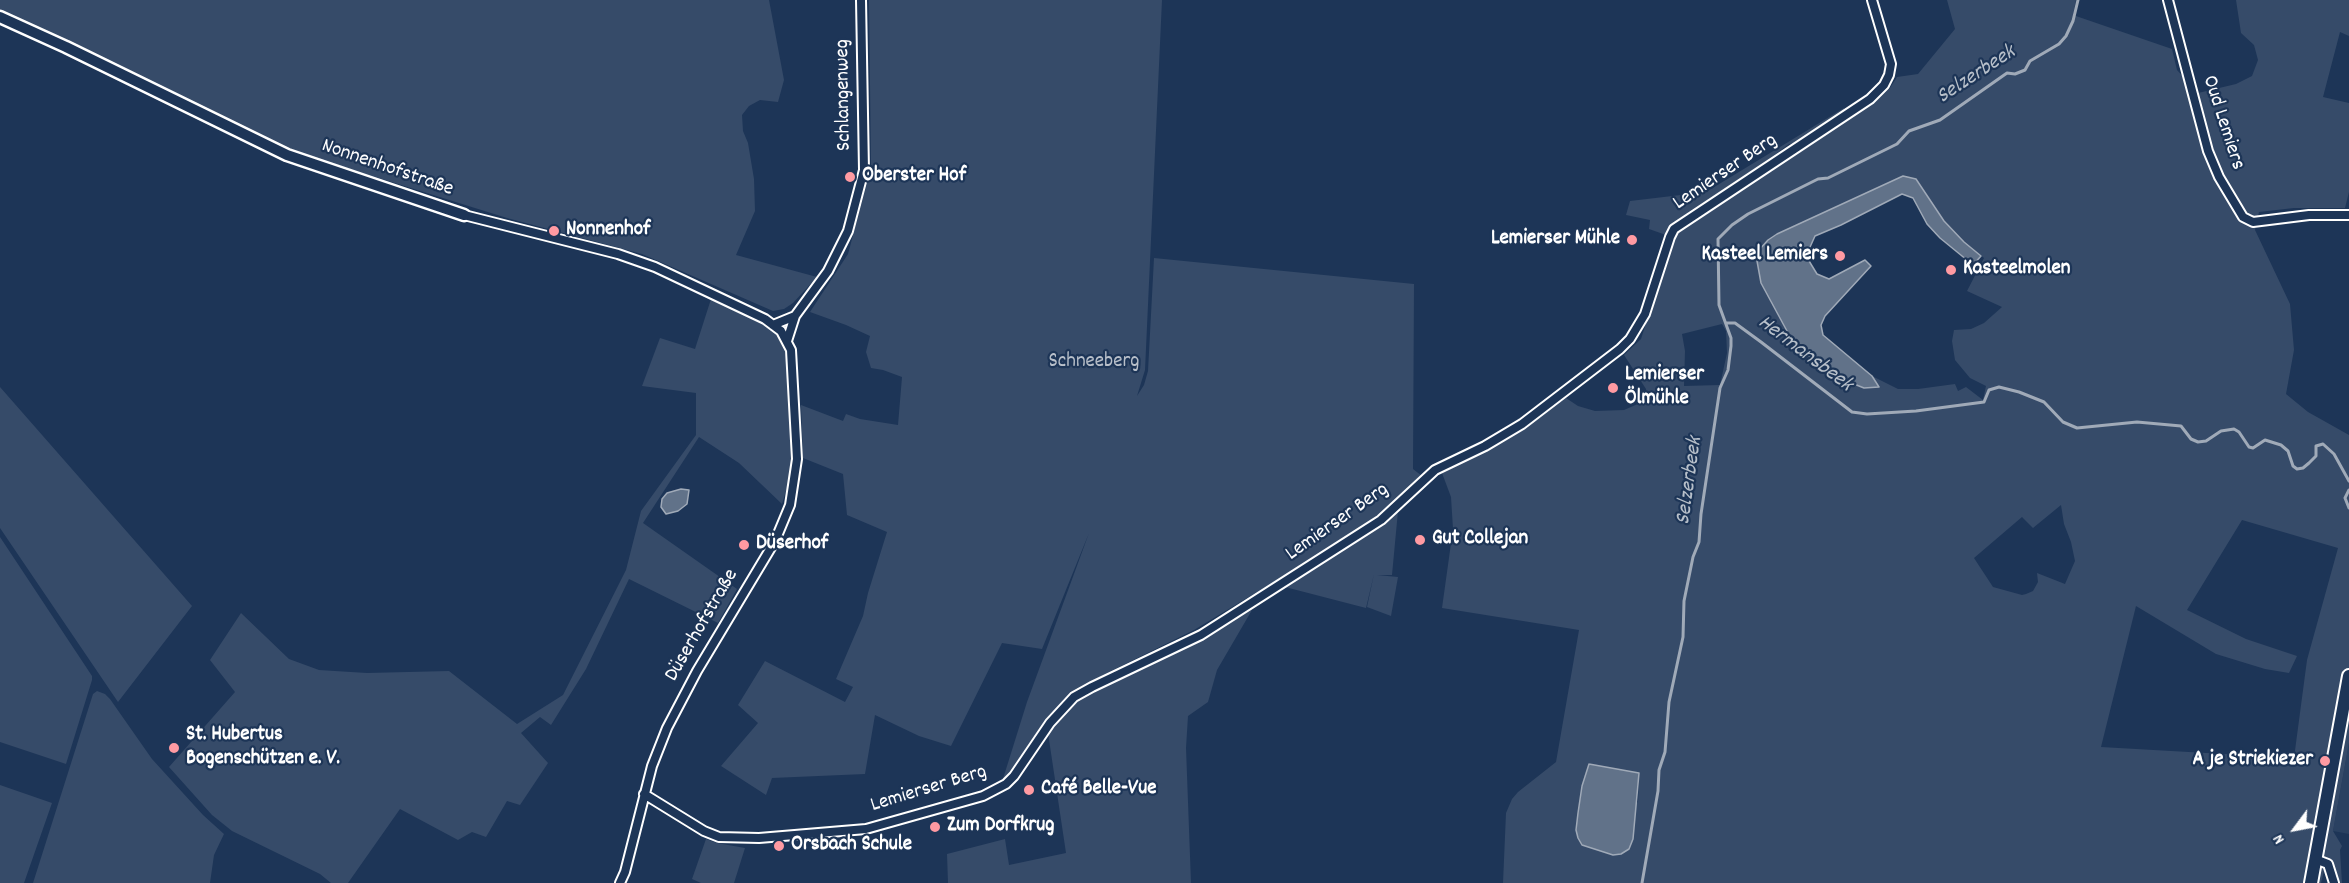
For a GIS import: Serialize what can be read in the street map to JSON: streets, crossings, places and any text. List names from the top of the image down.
{
  "streets": {
    "street": [
      "Schlangenweg",
      "Oud Lemiers",
      "Nonnenhofstraße",
      "Lemierser Berg",
      "Düserhofstraße"
    ]
  },
  "crossings": [
    ["Schlangenweg", "Düserhofstraße"],
    ["Nonnenhofstraße", "Düserhofstraße"],
    ["Lemierser Berg", "Düserhofstraße"]
  ],
  "water": ["Selzerbeek", "Hermansbeek"],
  "parks": ["Schneeberg"],
  "places": [
    "Oberster Hof",
    "Nonnenhof",
    "Lemierser Mühle",
    "Kasteel Lemiers",
    "Kasteelmolen",
    "Lemierser Ölmühle",
    "Gut Collejan",
    "Düserhof",
    "St. Hubertus Bogenschützen e. V.",
    "A je Striekiezer",
    "Café Belle-Vue",
    "Zum Dorfkrug",
    "Orsbach Schule"
  ],
  "north": "bottom left"
}
